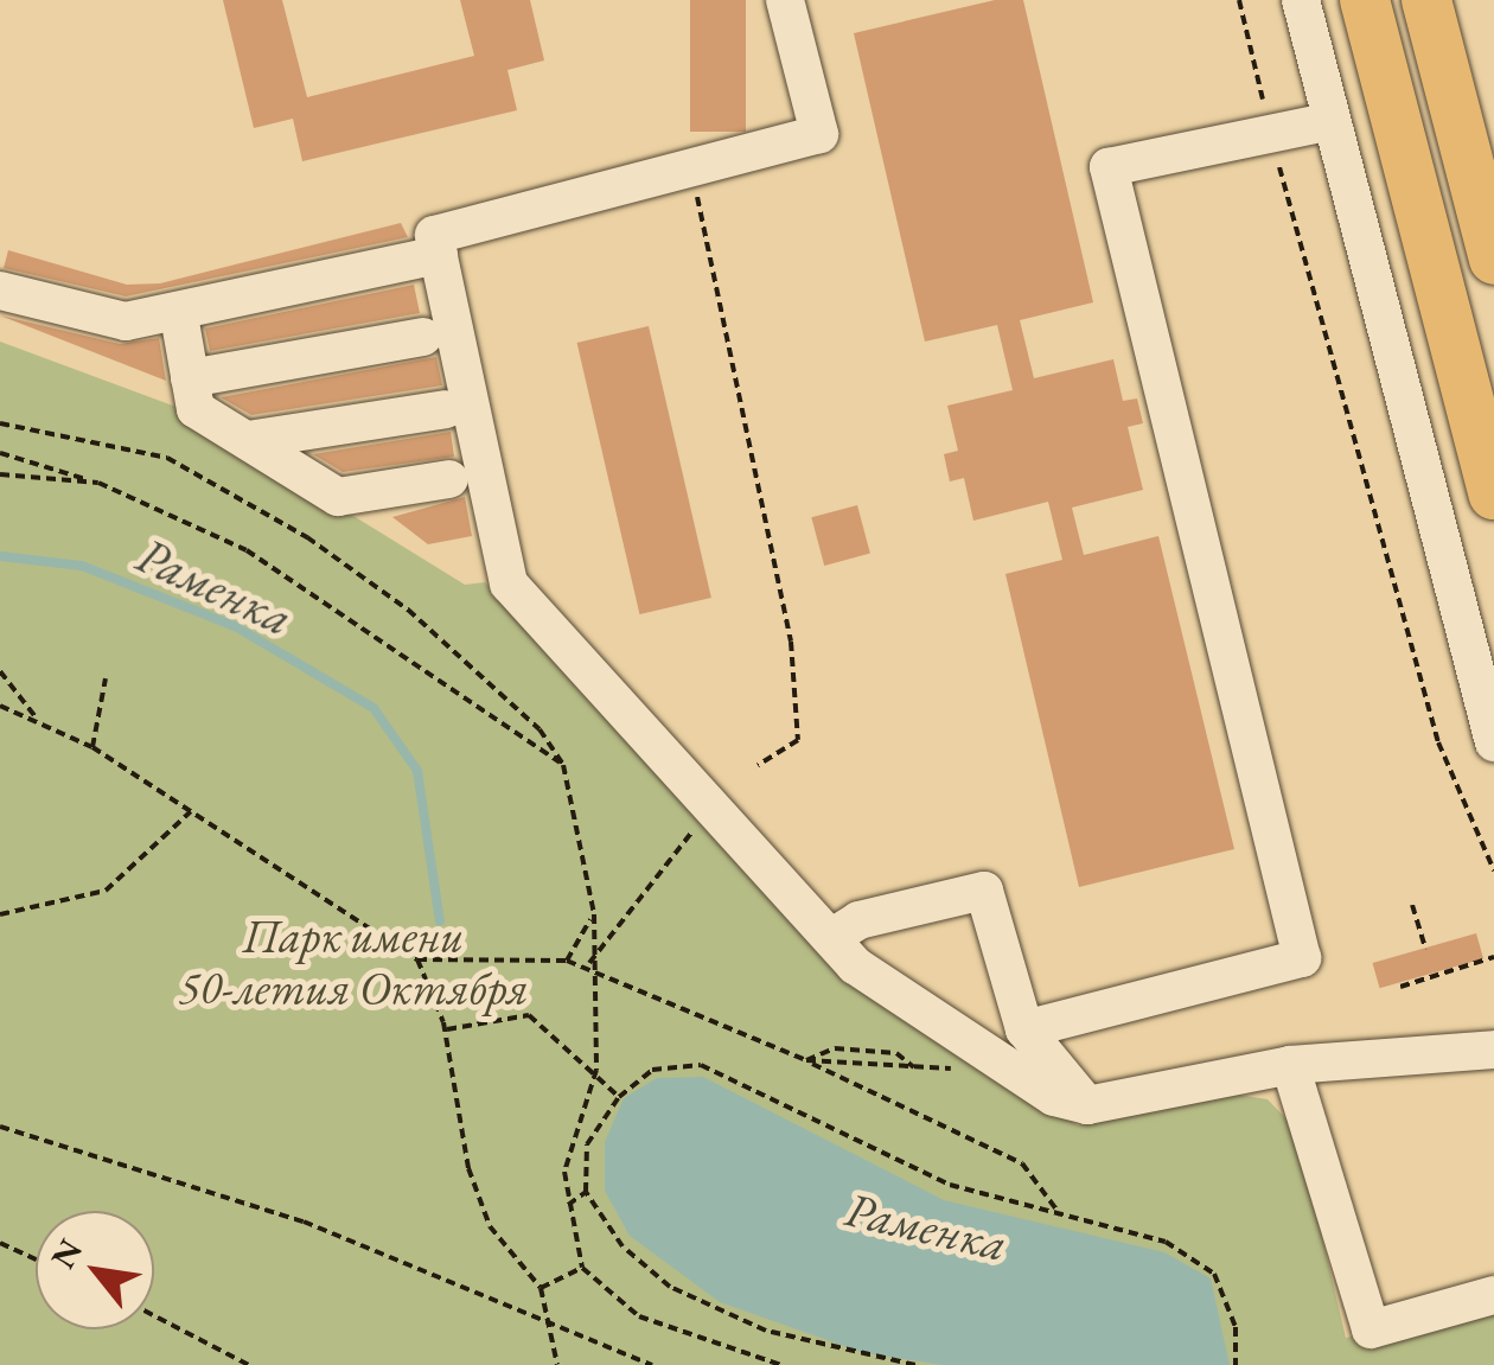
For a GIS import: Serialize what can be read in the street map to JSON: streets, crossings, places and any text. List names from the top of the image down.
{
  "water": ["Раменка"],
  "parks": ["Парк имени 50-летия Октября"],
  "north": "top left"
}
